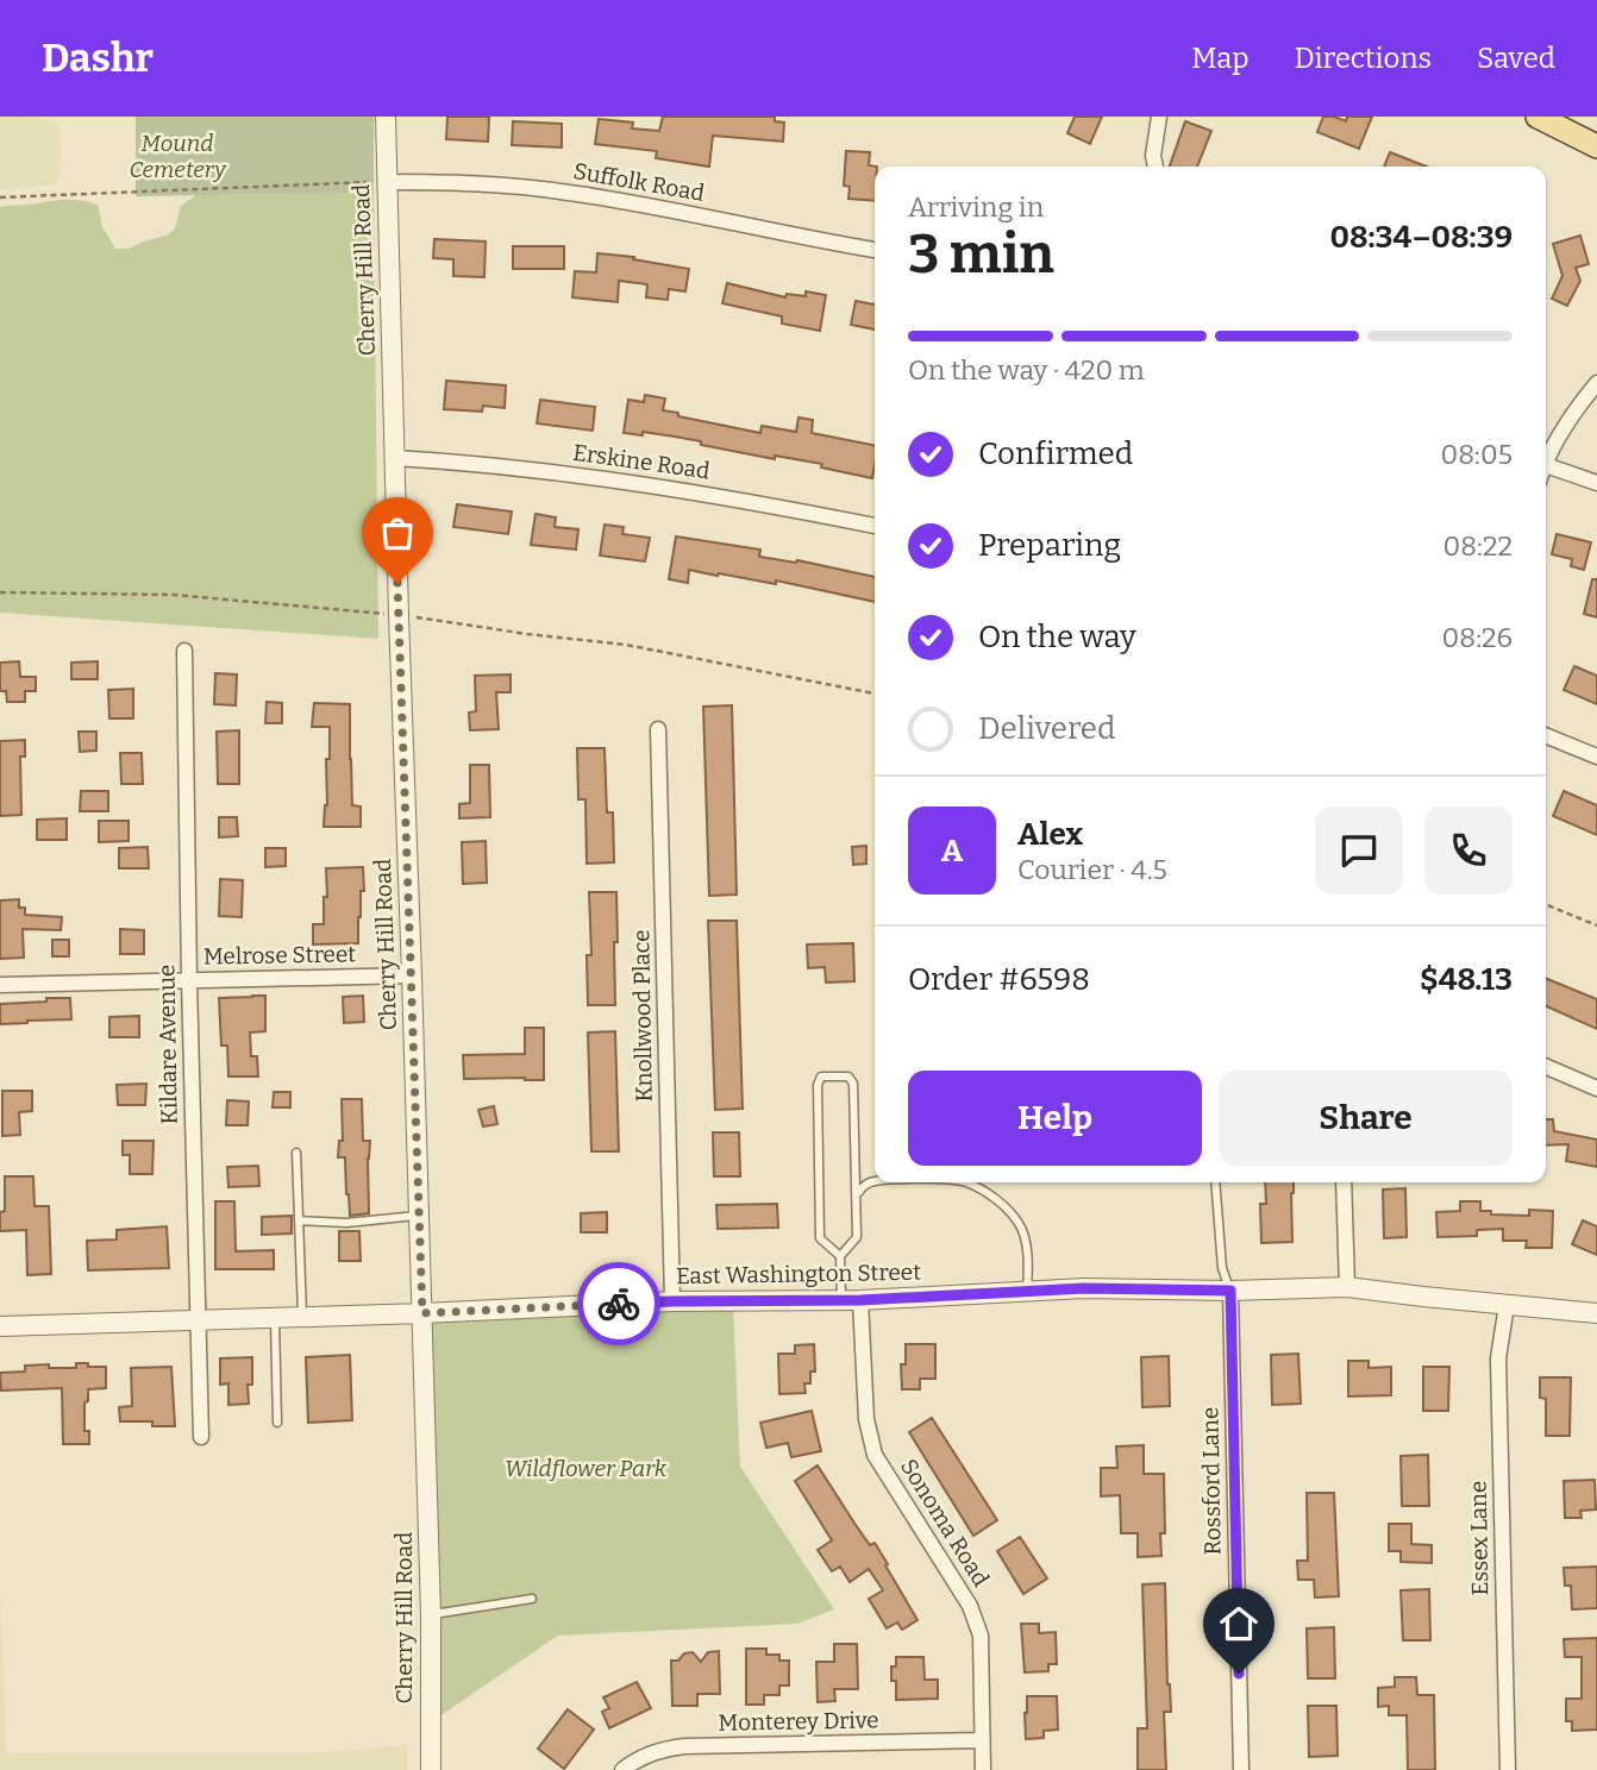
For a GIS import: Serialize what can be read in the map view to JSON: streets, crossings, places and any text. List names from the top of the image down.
{
  "streets": {
    "street": [
      "Suffolk Road",
      "Cherry Hill Road",
      "Erskine Road",
      "Melrose Street",
      "Knollwood Place",
      "Kildare Avenue",
      "East Washington Street",
      "Rossford Lane",
      "Sonoma Road",
      "Essex Lane",
      "Monterey Drive"
    ]
  },
  "crossings": [
    ["Suffolk Road", "Cherry Hill Road"],
    ["Cherry Hill Road", "Erskine Road"],
    ["Cherry Hill Road", "Melrose Street"],
    ["Cherry Hill Road", "East Washington Street"],
    ["Melrose Street", "Kildare Avenue"],
    ["Knollwood Place", "East Washington Street"],
    ["Kildare Avenue", "East Washington Street"],
    ["East Washington Street", "Rossford Lane"],
    ["East Washington Street", "Sonoma Road"],
    ["East Washington Street", "Essex Lane"],
    ["Sonoma Road", "Monterey Drive"]
  ],
  "parks": ["Mound Cemetery", "Wildflower Park"],
  "page": {
    "header": "Dashr",
    "nav": ["Map", "Directions", "Saved"],
    "heading": ["3 min", "Arriving in", "08:34–08:39"],
    "panel": [
      "Alex",
      "Courier · 4.5",
      "Order #6598",
      "$48.13"
    ],
    "bar": "On the way · 420 m",
    "list": [
      ["Confirmed", "08:05"],
      ["Preparing", "08:22"],
      ["On the way", "08:26"],
      "Delivered"
    ],
    "round": "A",
    "buttons": ["Help", "Share"]
  }
}
